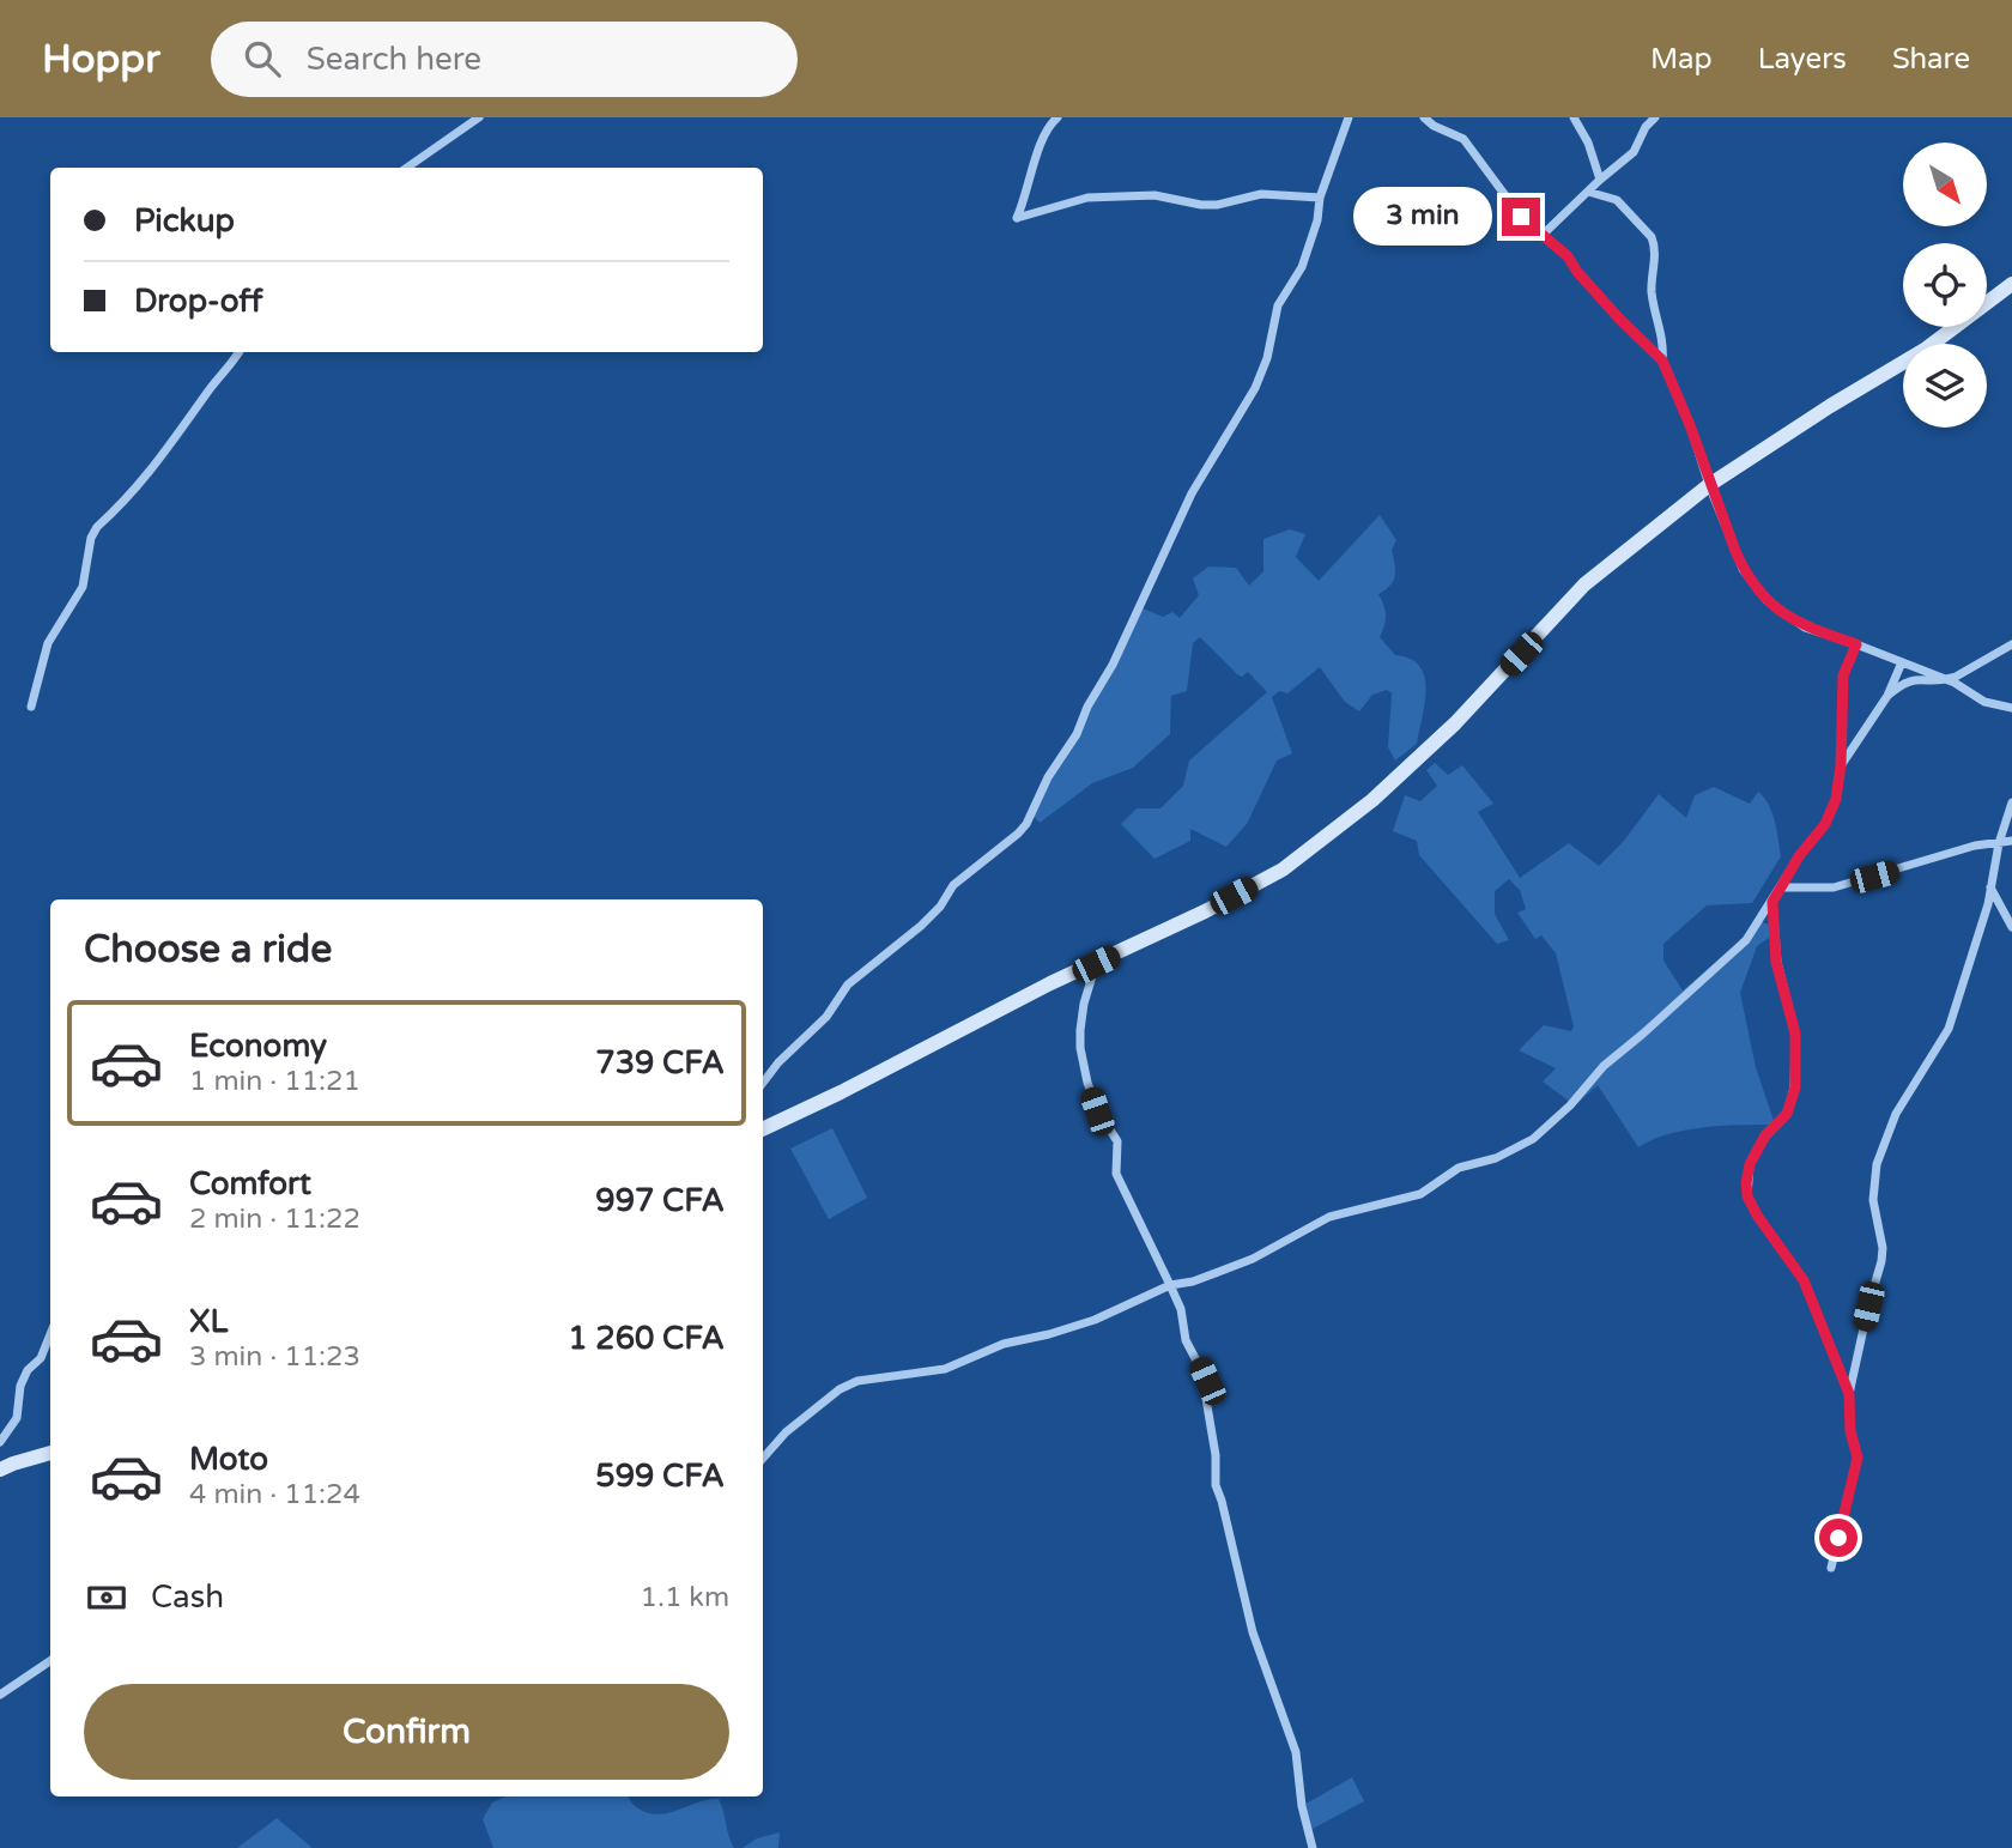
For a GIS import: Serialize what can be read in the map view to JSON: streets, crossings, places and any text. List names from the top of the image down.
{
  "north": "bottom right",
  "page": {
    "header": "Hoppr",
    "search": "Search here",
    "nav": ["Map", "Layers", "Share"],
    "banner": ["Pickup", "Drop-off"],
    "bubble": "3 min",
    "heading": "Choose a ride",
    "list": [
      {
        "name": "Economy",
        "note": "1 min · 11:21",
        "value": "739 CFA"
      },
      {
        "name": "Comfort",
        "note": "2 min · 11:22",
        "value": "997 CFA"
      },
      {
        "name": "XL",
        "note": "3 min · 11:23",
        "value": "1 260 CFA"
      },
      {
        "name": "Moto",
        "note": "4 min · 11:24",
        "value": "599 CFA"
      }
    ],
    "pay": ["Cash", "1.1 km"],
    "buttons": "Confirm"
  }
}
